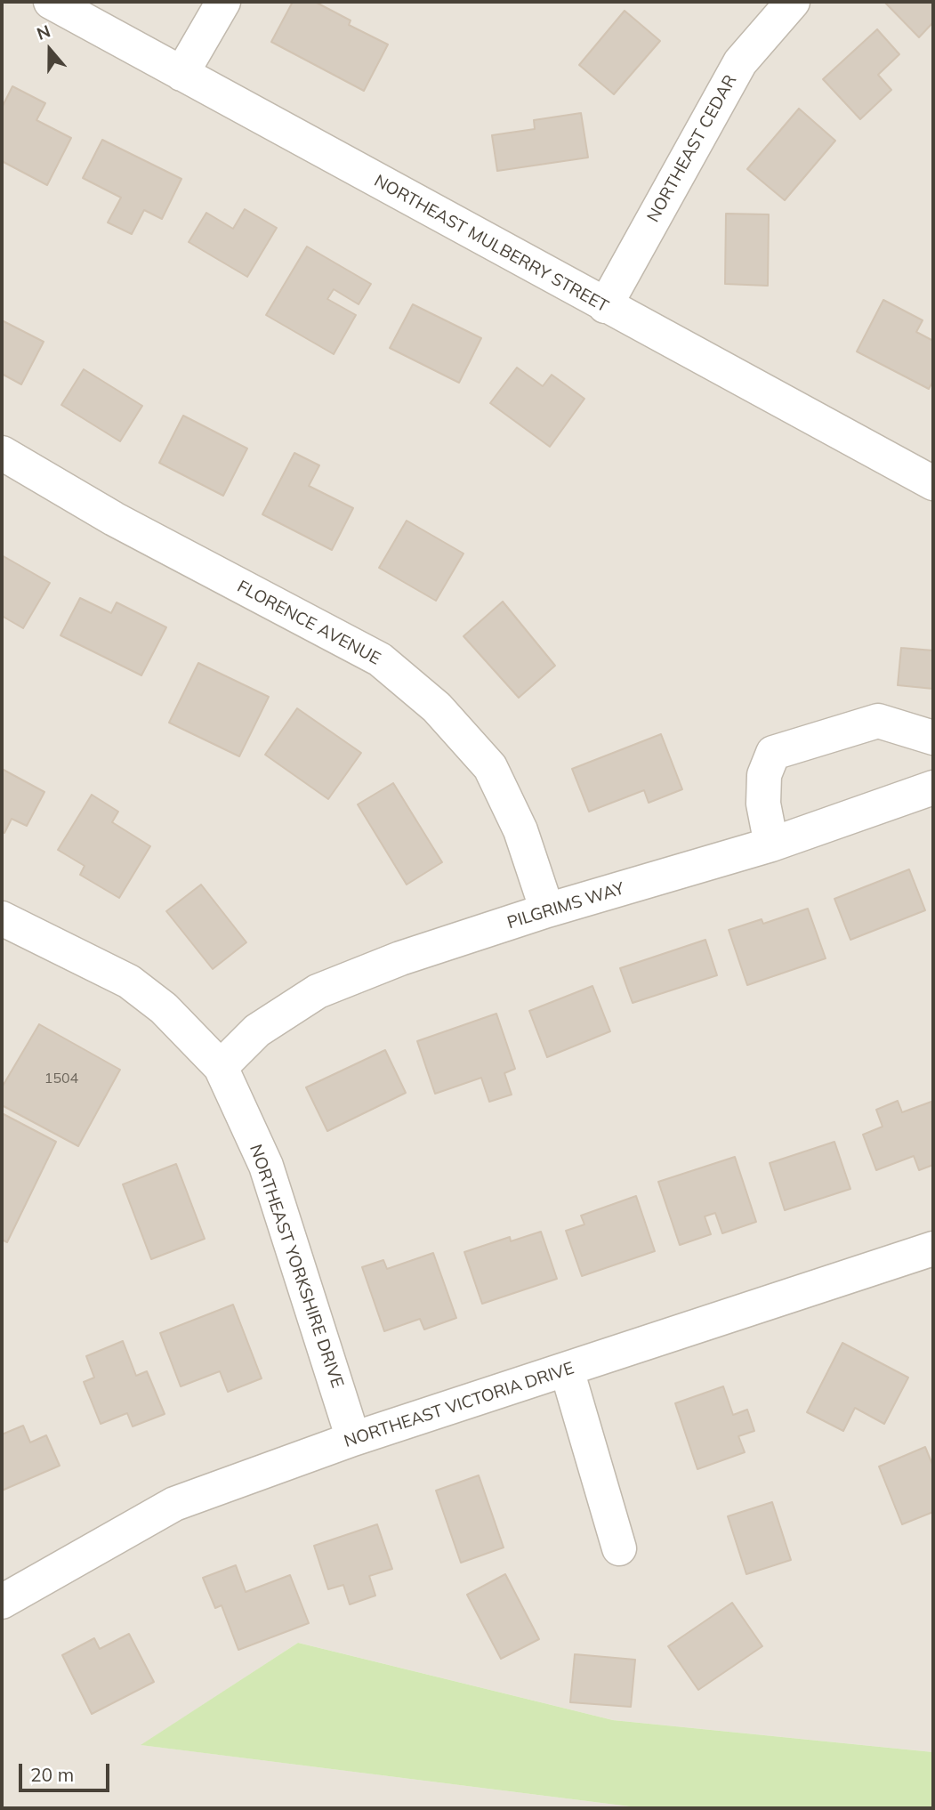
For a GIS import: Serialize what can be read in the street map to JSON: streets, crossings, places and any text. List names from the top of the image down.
{
  "streets": {
    "street": [
      "NORTHEAST CEDAR",
      "NORTHEAST MULBERRY STREET",
      "FLORENCE AVENUE",
      "PILGRIMS WAY",
      "NORTHEAST YORKSHIRE DRIVE",
      "NORTHEAST VICTORIA DRIVE"
    ]
  },
  "crossings": [
    ["NORTHEAST CEDAR", "NORTHEAST MULBERRY STREET"],
    ["FLORENCE AVENUE", "PILGRIMS WAY"],
    ["PILGRIMS WAY", "NORTHEAST YORKSHIRE DRIVE"],
    ["NORTHEAST YORKSHIRE DRIVE", "NORTHEAST VICTORIA DRIVE"]
  ],
  "house_numbers": ["1504"],
  "scale_bar": "20 m",
  "north": "top"
}
